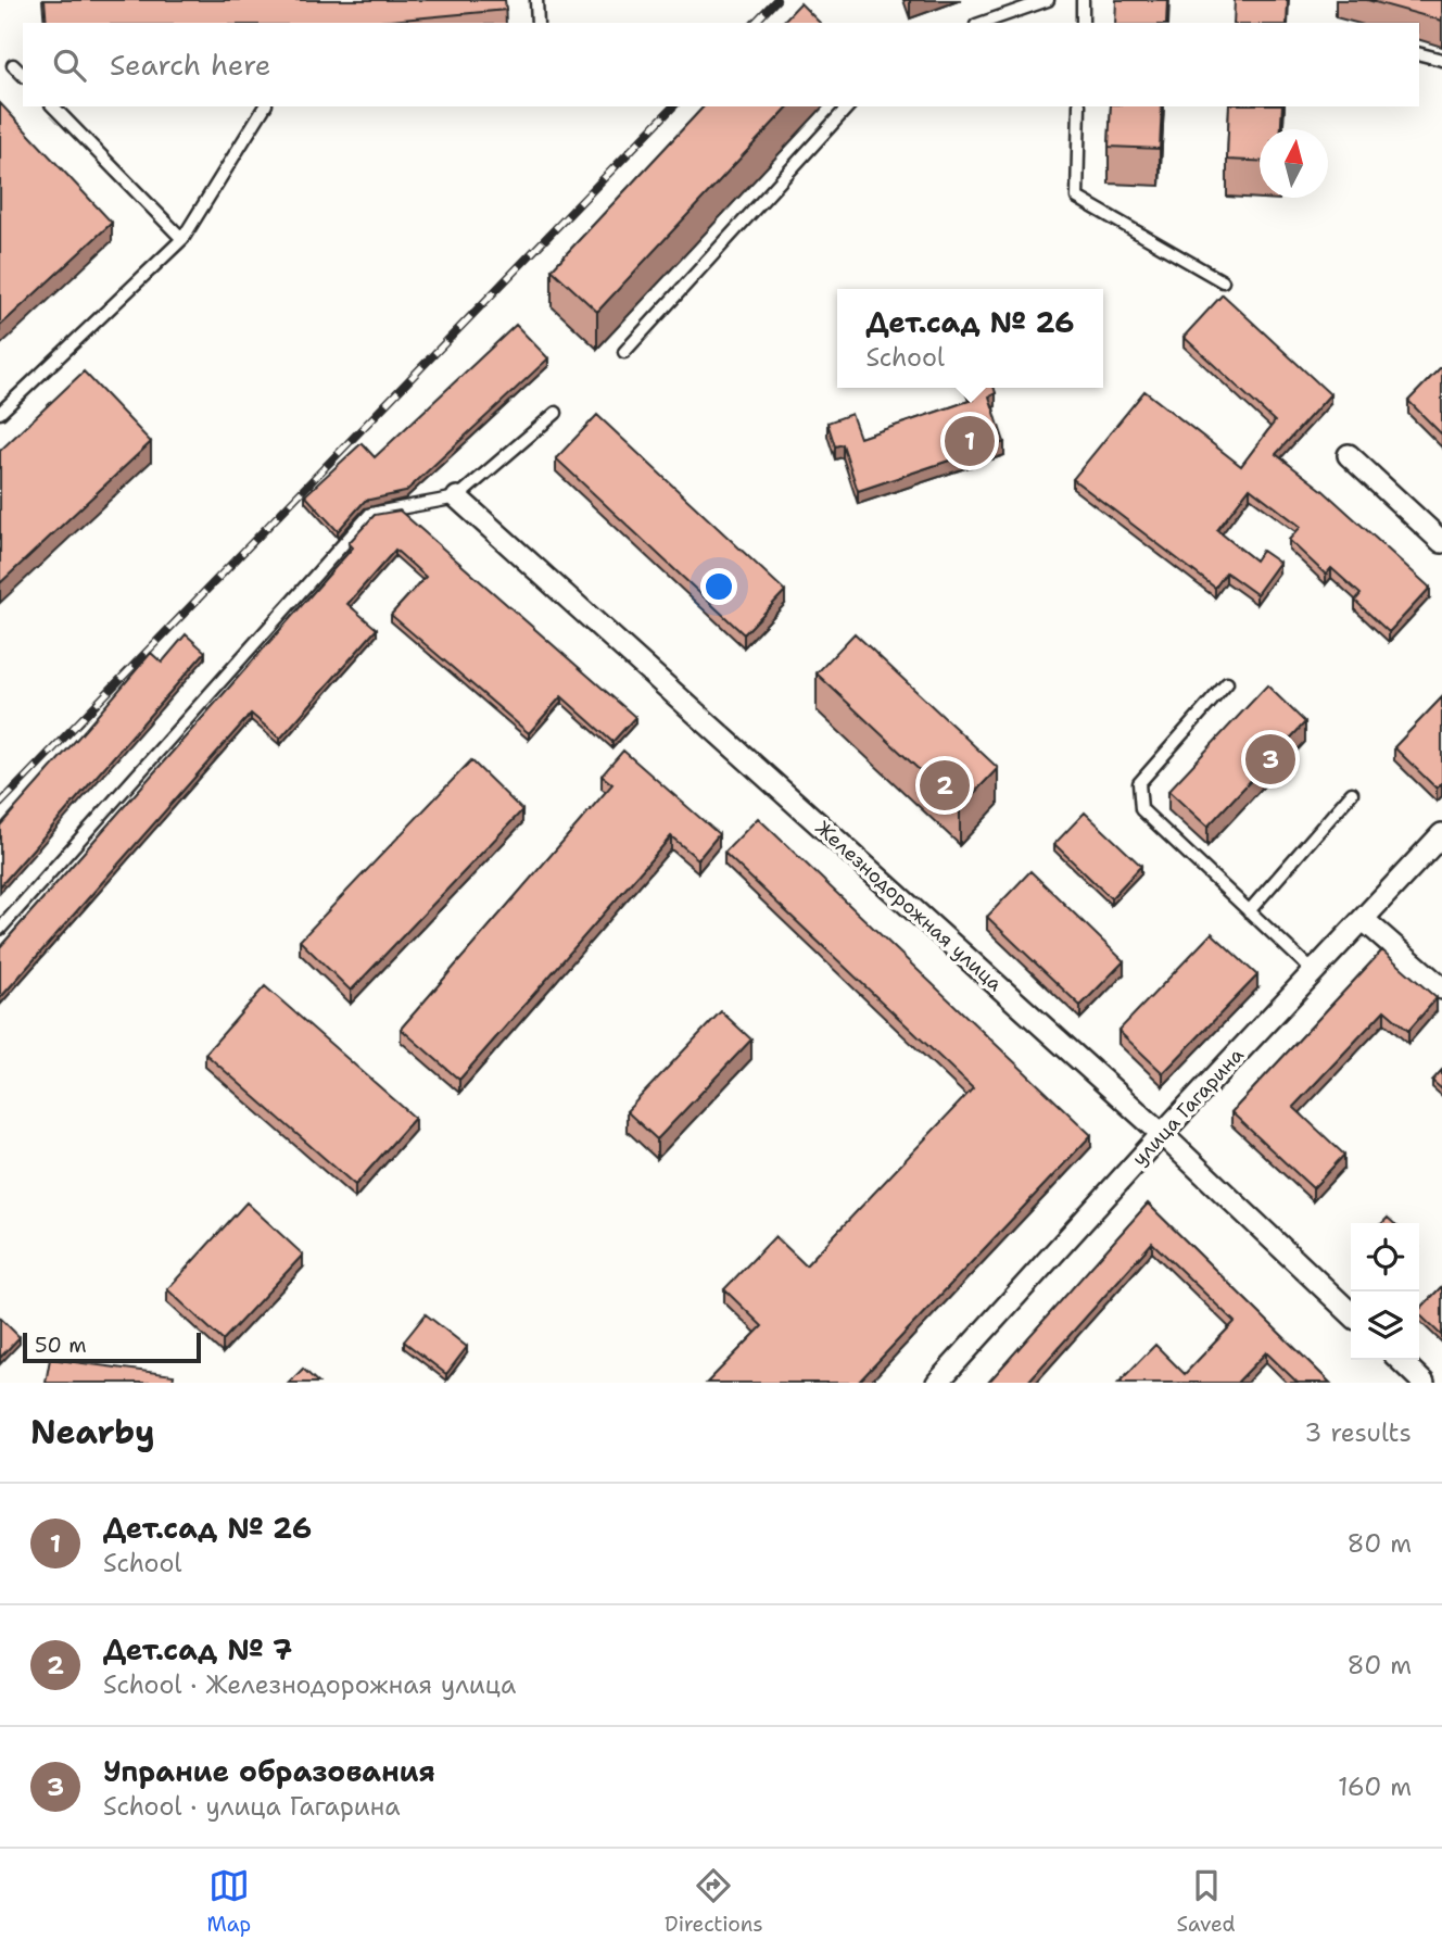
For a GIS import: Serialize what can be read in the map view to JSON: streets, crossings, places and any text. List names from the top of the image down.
{
  "streets": {
    "street": ["Железнодорожная улица", "улица Гагарина"]
  },
  "crossings": [
    ["Железнодорожная улица", "улица Гагарина"]
  ],
  "scale_bar": "50 m",
  "north": "top",
  "page": {
    "search": "Search here",
    "popup": ["Дет.сад № 26", "School"],
    "pins": ["1", "3", "2"],
    "scale": "50 m",
    "heading": ["Nearby", "3 results"],
    "list": [
      {
        "mark": "1",
        "name": "Дет.сад № 26",
        "note": "School",
        "value": "80 m"
      },
      {
        "mark": "2",
        "name": "Дет.сад № 7",
        "note": "School · Железнодорожная улица",
        "value": "80 m"
      },
      {
        "mark": "3",
        "name": "Упрание образования",
        "note": "School · улица Гагарина",
        "value": "160 m"
      }
    ],
    "nav": ["Map", "Directions", "Saved"]
  }
}
